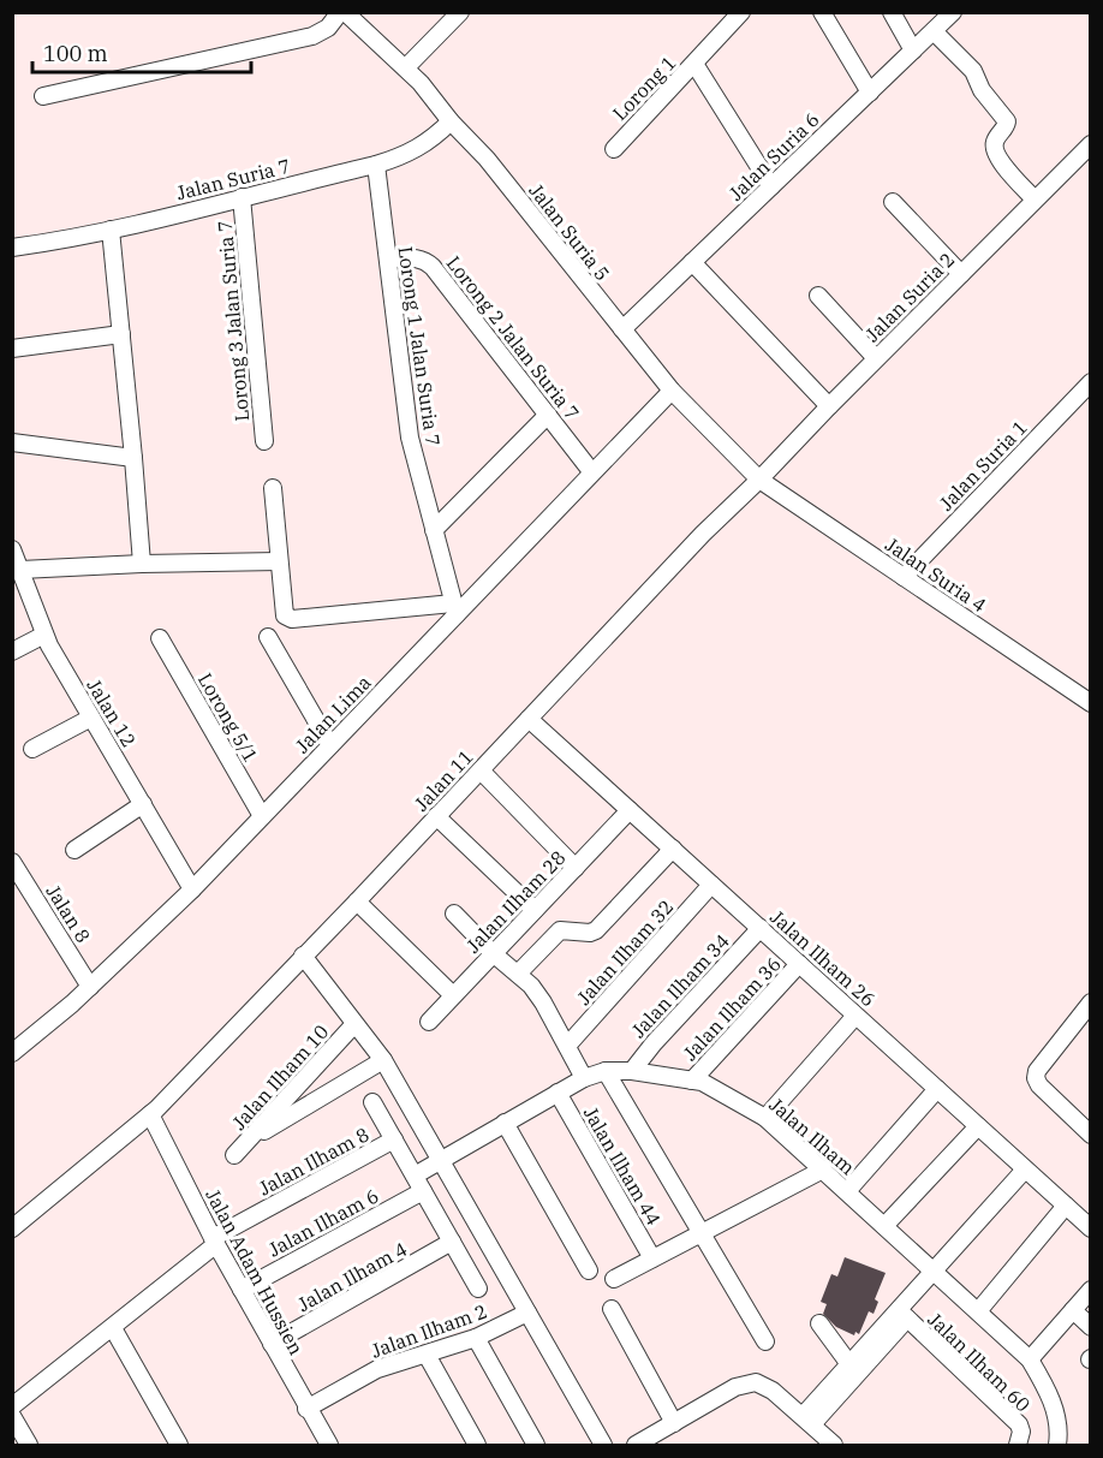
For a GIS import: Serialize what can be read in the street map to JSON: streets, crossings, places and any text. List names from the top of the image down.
{
  "streets": {
    "street": [
      "Lorong 1",
      "Jalan Suria 6",
      "Jalan Suria 7",
      "Jalan Suria 5",
      "Jalan Suria 2",
      "Lorong 3 Jalan Suria 7",
      "Lorong 2 Jalan Suria 7",
      "Lorong 1 Jalan Suria 7",
      "Jalan Suria 1",
      "Jalan Suria 4",
      "Jalan 12",
      "Jalan Lima",
      "Lorong 5/1",
      "Jalan 11",
      "Jalan Ilham 28",
      "Jalan 8",
      "Jalan Ilham 32",
      "Jalan Ilham 26",
      "Jalan Ilham 34",
      "Jalan Ilham 36",
      "Jalan Ilham 10",
      "Jalan Ilham",
      "Jalan Ilham 8",
      "Jalan Ilham 44",
      "Jalan Ilham 6",
      "Jalan Adam Hussien",
      "Jalan Ilham 4",
      "Jalan Ilham 2",
      "Jalan Ilham 60"
    ]
  },
  "crossings": [
    ["Lorong 1", "Jalan Suria 6"],
    ["Jalan Suria 6", "Jalan Suria 5"],
    ["Jalan Suria 7", "Jalan Suria 5"],
    ["Jalan Suria 7", "Lorong 3 Jalan Suria 7"],
    ["Jalan Suria 7", "Lorong 1 Jalan Suria 7"],
    ["Jalan Suria 5", "Jalan Suria 2"],
    ["Jalan Suria 5", "Jalan Suria 4"],
    ["Jalan Suria 5", "Jalan Lima"],
    ["Jalan Suria 5", "Jalan 11"],
    ["Jalan Suria 2", "Jalan Suria 4"],
    ["Jalan Suria 2", "Jalan 11"],
    ["Lorong 2 Jalan Suria 7", "Lorong 1 Jalan Suria 7"],
    ["Lorong 2 Jalan Suria 7", "Jalan Lima"],
    ["Lorong 1 Jalan Suria 7", "Jalan Lima"],
    ["Jalan Suria 1", "Jalan Suria 4"],
    ["Jalan Suria 4", "Jalan 11"],
    ["Jalan 12", "Jalan Lima"],
    ["Jalan Lima", "Lorong 5/1"],
    ["Jalan Lima", "Jalan 8"],
    ["Jalan 11", "Jalan Ilham 26"],
    ["Jalan 11", "Jalan Adam Hussien"],
    ["Jalan Ilham 28", "Jalan Ilham 26"],
    ["Jalan Ilham 32", "Jalan Ilham 26"],
    ["Jalan Ilham 26", "Jalan Ilham 34"],
    ["Jalan Ilham 26", "Jalan Ilham 36"],
    ["Jalan Ilham 34", "Jalan Ilham"],
    ["Jalan Ilham 36", "Jalan Ilham"],
    ["Jalan Ilham", "Jalan Ilham 44"],
    ["Jalan Ilham", "Jalan Ilham 6"],
    ["Jalan Ilham 8", "Jalan Adam Hussien"],
    ["Jalan Ilham 6", "Jalan Adam Hussien"],
    ["Jalan Adam Hussien", "Jalan Ilham 4"],
    ["Jalan Adam Hussien", "Jalan Ilham 2"]
  ],
  "scale_bar": "100 m"
}
